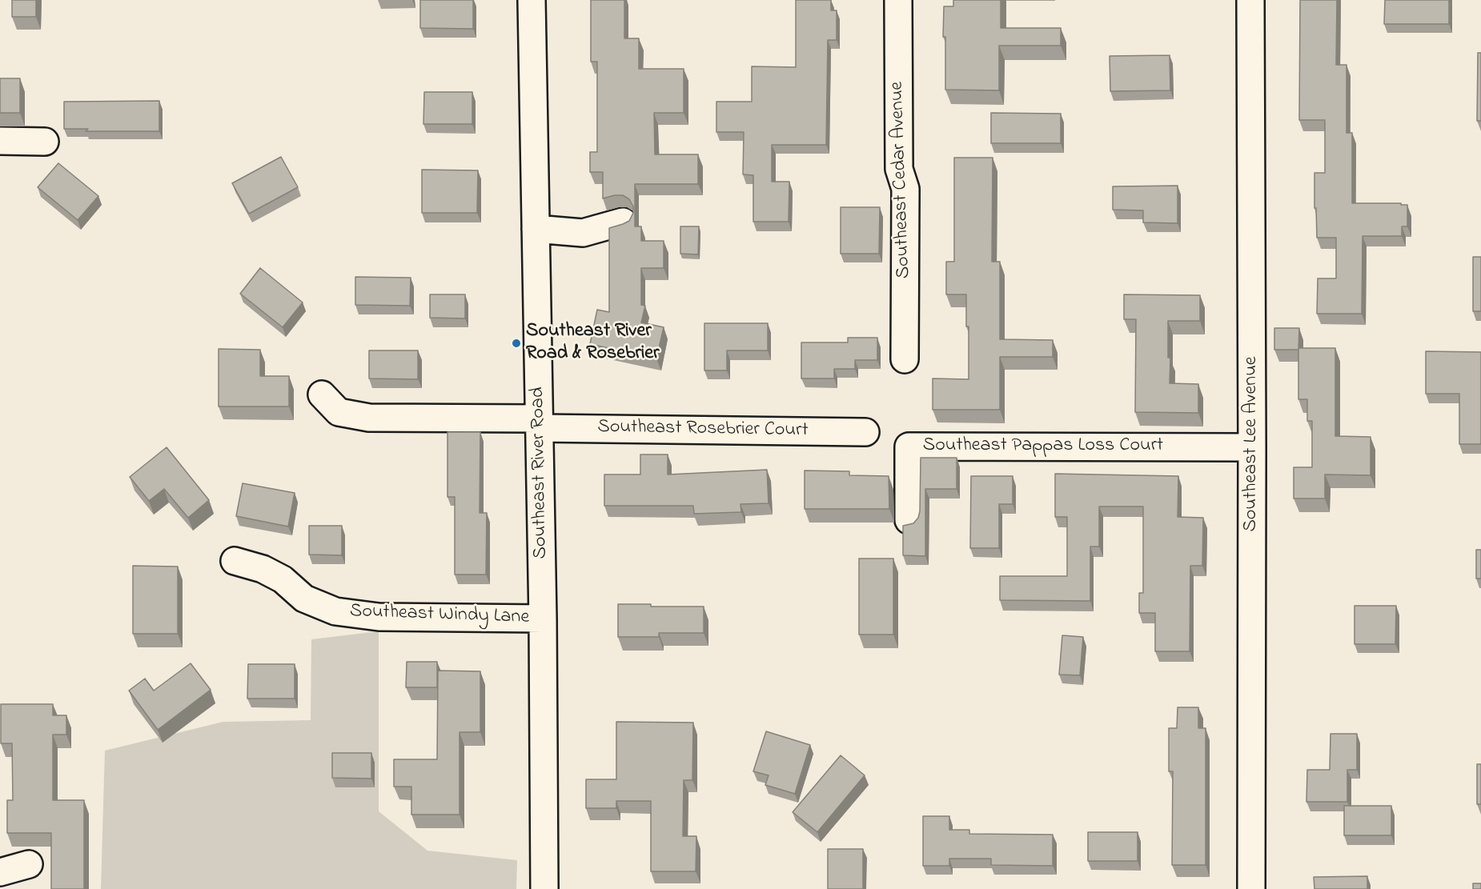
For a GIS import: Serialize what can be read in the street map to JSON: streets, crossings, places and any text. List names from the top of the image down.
{
  "streets": {
    "street": [
      "Southeast Cedar Avenue",
      "Southeast Rosebrier Court",
      "Southeast Lee Avenue",
      "Southeast Pappas Loss Court",
      "Southeast River Road",
      "Southeast Windy Lane"
    ]
  },
  "crossings": [
    ["Southeast Rosebrier Court", "Southeast River Road"],
    ["Southeast Lee Avenue", "Southeast Pappas Loss Court"],
    ["Southeast River Road", "Southeast Windy Lane"]
  ],
  "places": ["Southeast River Road & Rosebrier"]
}
